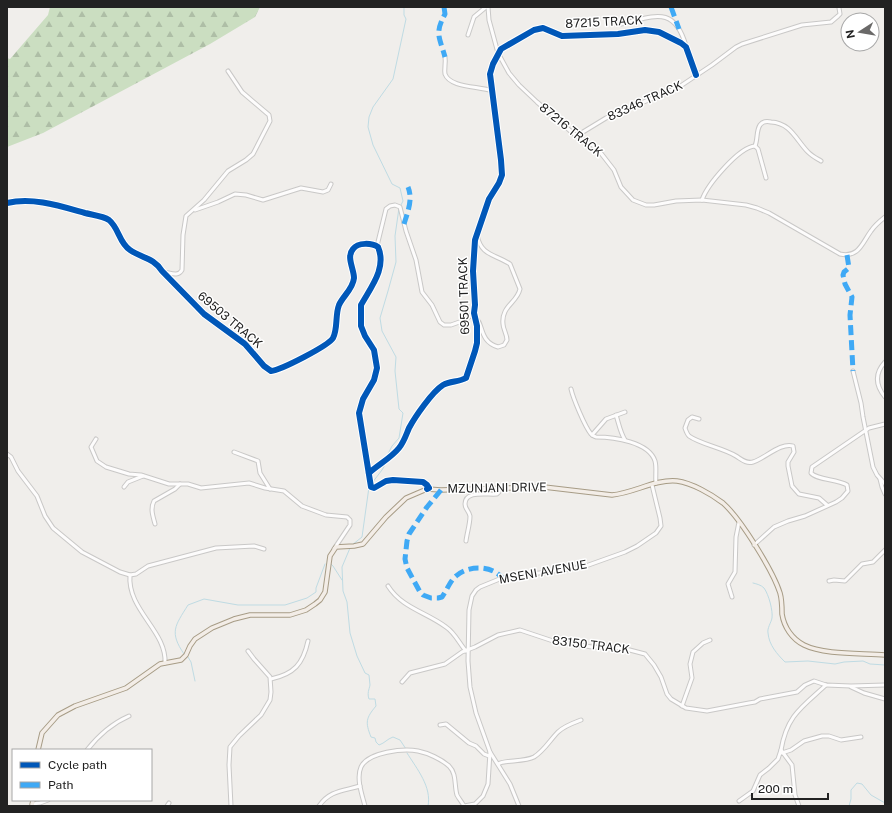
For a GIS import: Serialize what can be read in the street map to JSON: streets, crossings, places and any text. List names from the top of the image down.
{
  "streets": {
    "main road": ["MZUNJANI DRIVE"],
    "street": [
      "87215 TRACK",
      "83346 TRACK",
      "87216 TRACK",
      "69501 TRACK",
      "69503 TRACK",
      "MSENI AVENUE",
      "83150 TRACK"
    ]
  },
  "crossings": [
    ["87215 TRACK", "87216 TRACK"],
    ["87215 TRACK", "69501 TRACK"],
    ["83346 TRACK", "87216 TRACK"],
    ["87216 TRACK", "69501 TRACK"],
    ["MZUNJANI DRIVE", "MSENI AVENUE"],
    ["MSENI AVENUE", "83150 TRACK"]
  ],
  "legend": ["Cycle path", "Path"],
  "scale_bar": "200 m",
  "north": "left"
}
